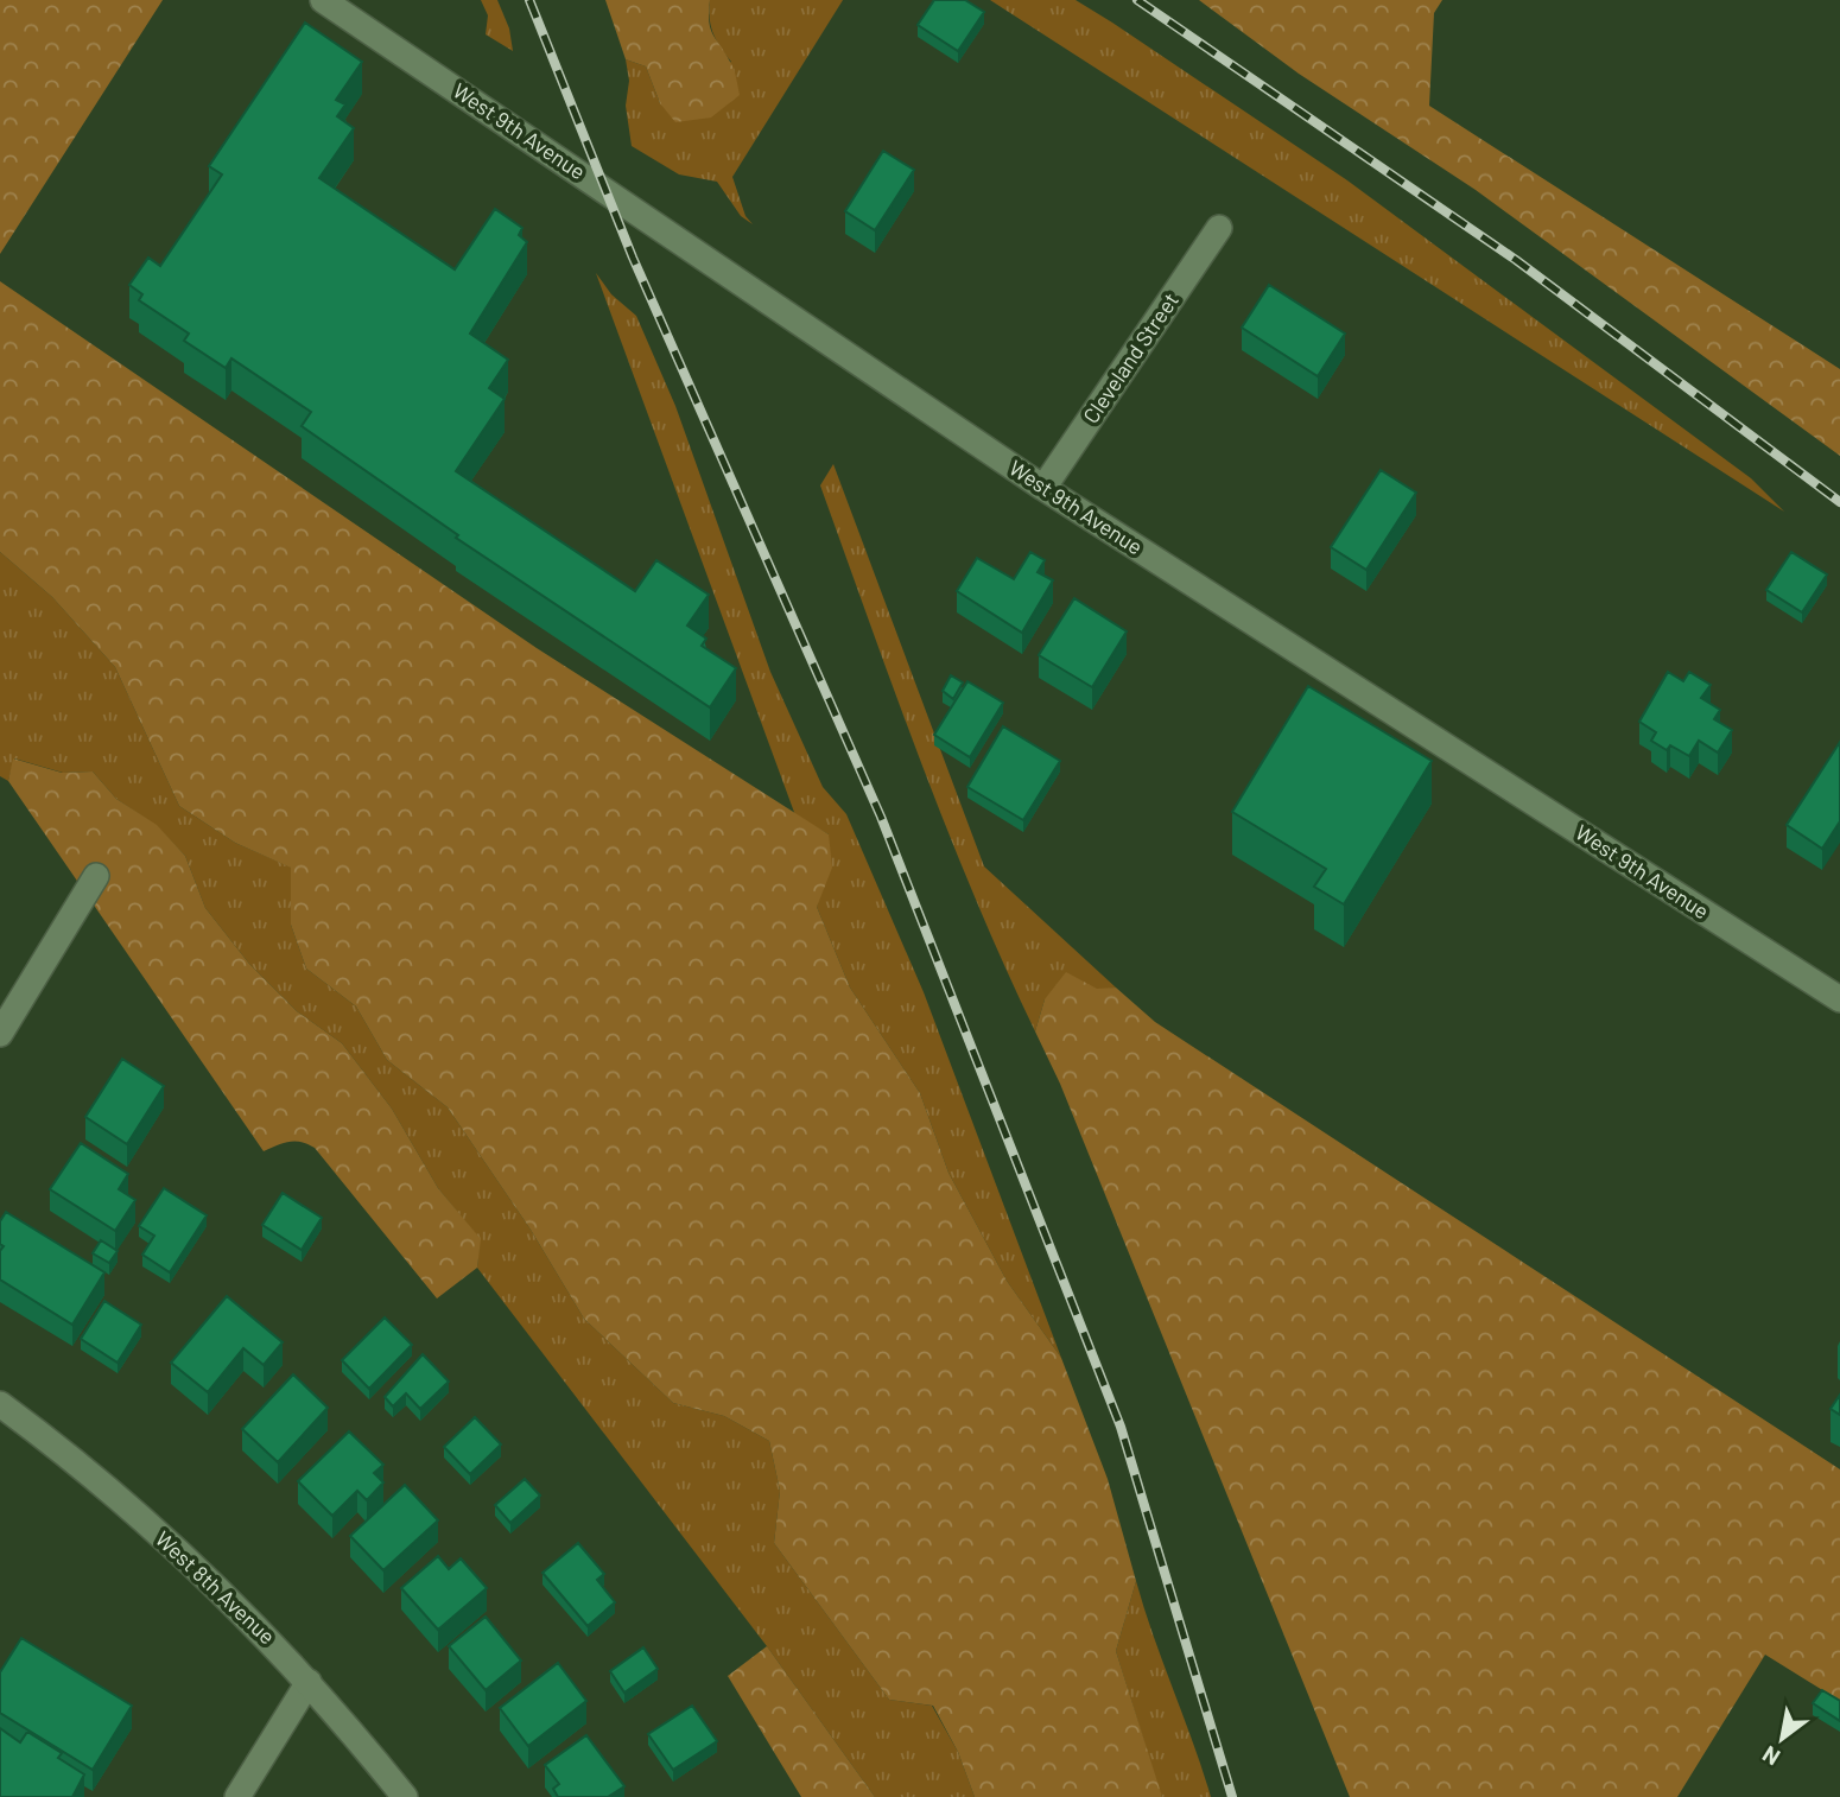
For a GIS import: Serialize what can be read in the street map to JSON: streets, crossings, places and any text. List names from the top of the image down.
{
  "streets": {
    "street": ["West 9th Avenue", "Cleveland Street", "West 8th Avenue"]
  },
  "crossings": [
    ["West 9th Avenue", "Cleveland Street"]
  ],
  "north": "bottom left"
}
